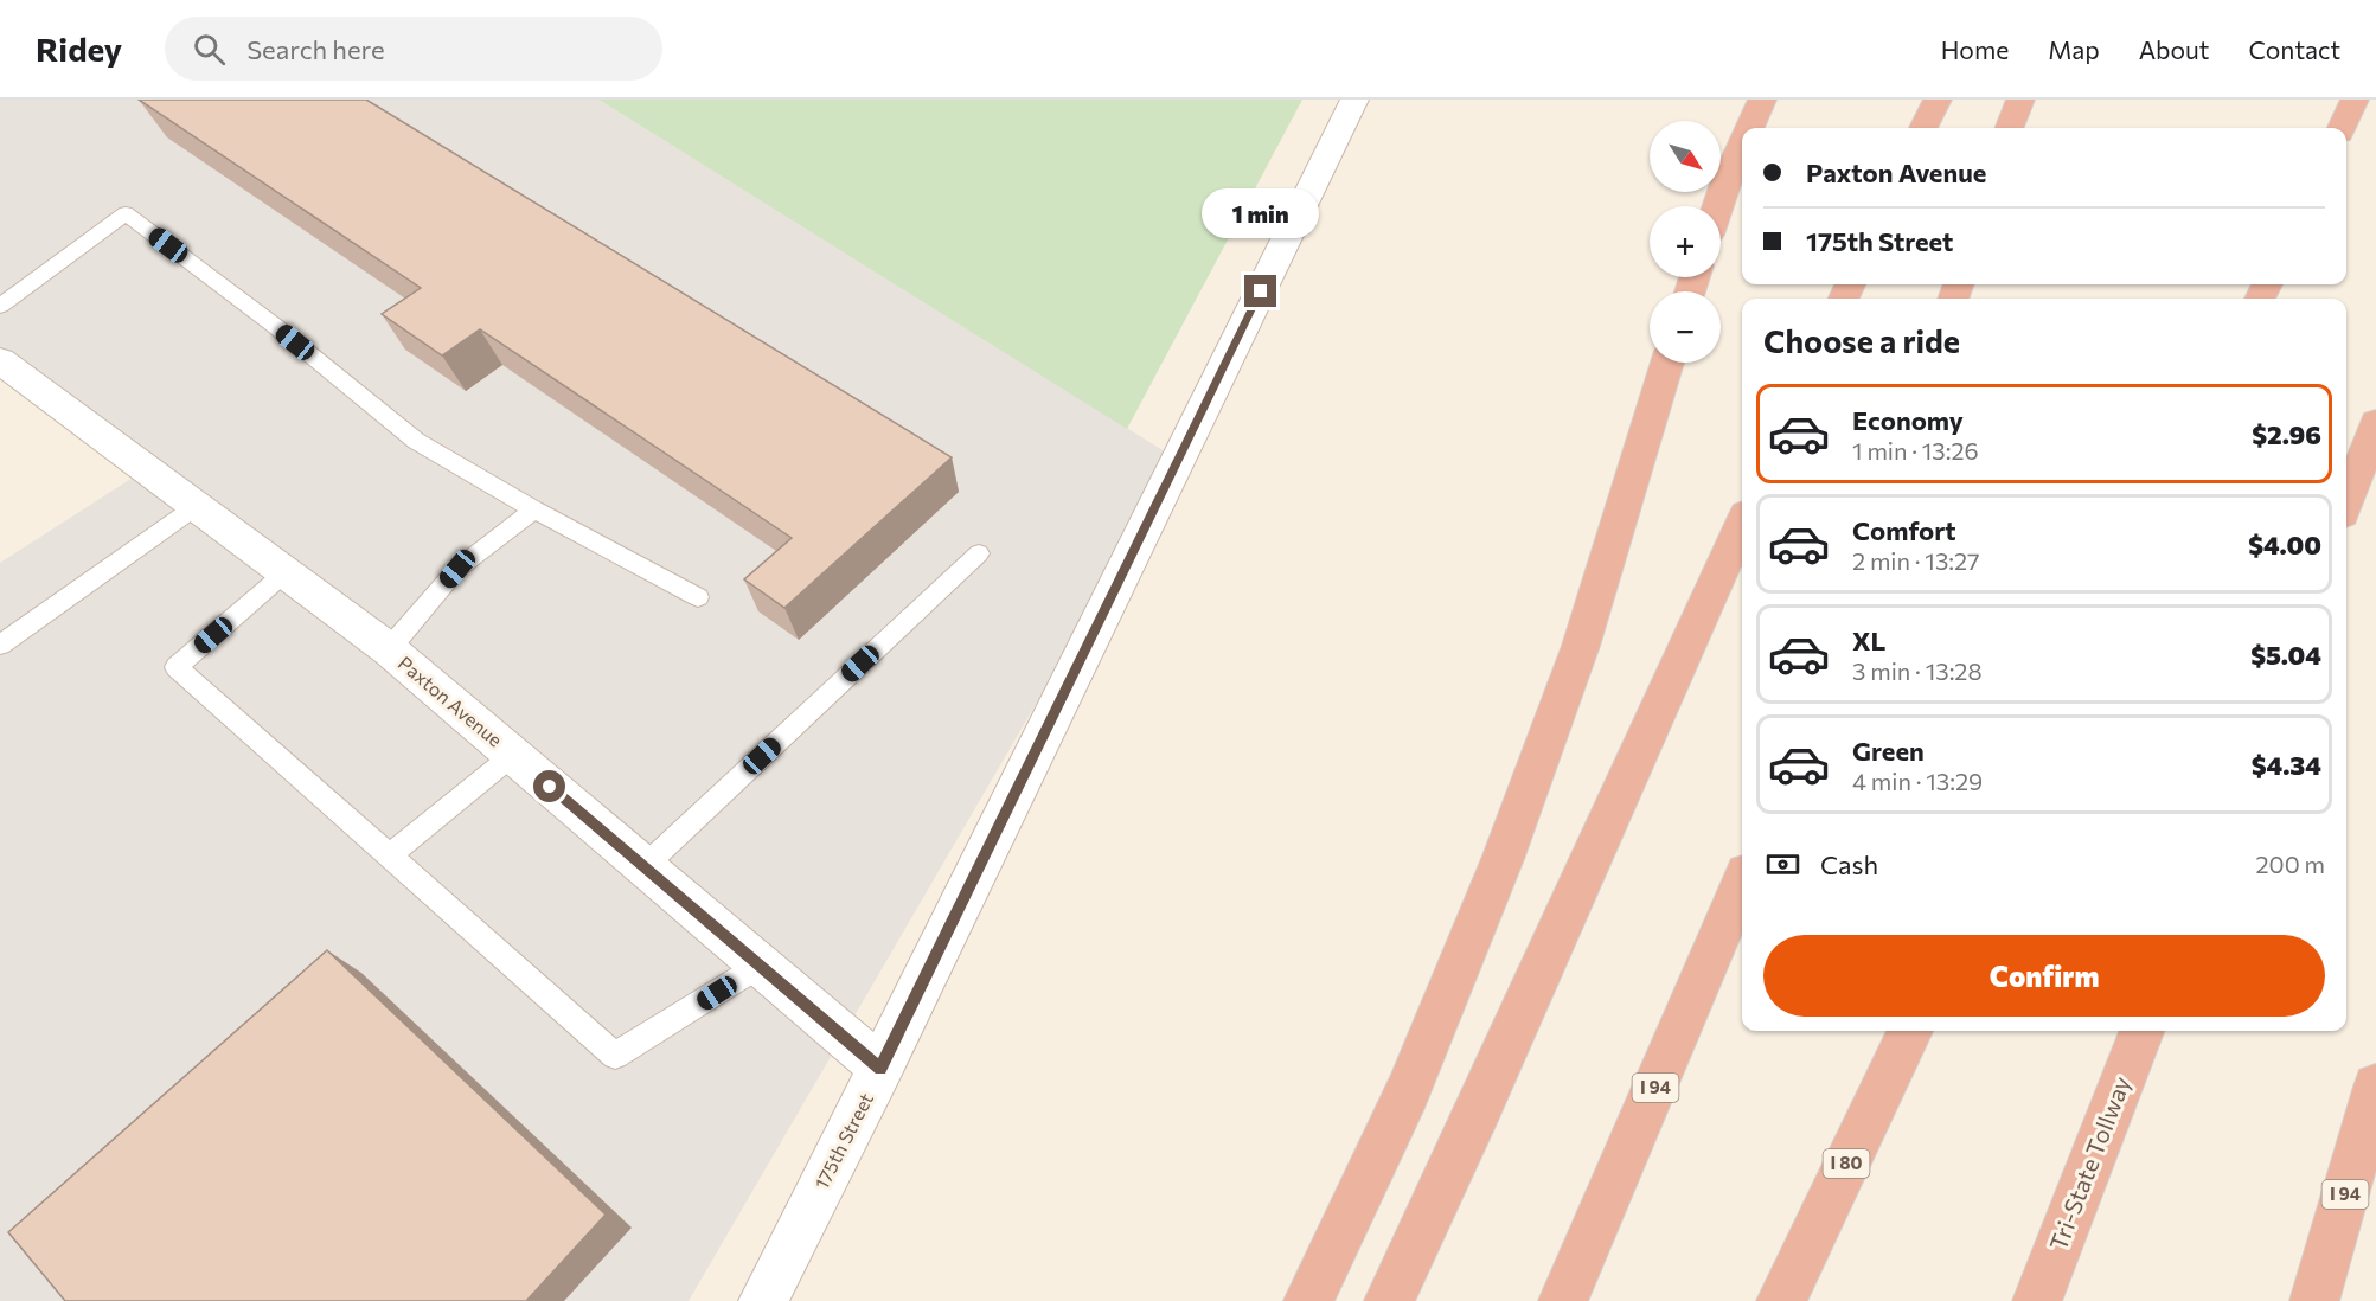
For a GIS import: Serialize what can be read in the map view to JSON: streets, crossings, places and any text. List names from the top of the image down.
{
  "streets": {
    "highway": ["I 94", "I 80", "Tri-State Tollway"],
    "street": ["Paxton Avenue", "175th Street"]
  },
  "crossings": [
    ["Paxton Avenue", "175th Street"]
  ],
  "north": "bottom right",
  "page": {
    "header": "Ridey",
    "search": "Search here",
    "nav": [
      "Home",
      "Map",
      "About",
      "Contact"
    ],
    "map_buttons": ["+", "−"],
    "banner": ["Paxton Avenue", "175th Street"],
    "bubble": "1 min",
    "heading": "Choose a ride",
    "list": [
      {
        "name": "Economy",
        "note": "1 min · 13:26",
        "value": "$2.96"
      },
      {
        "name": "Comfort",
        "note": "2 min · 13:27",
        "value": "$4.00"
      },
      {
        "name": "XL",
        "note": "3 min · 13:28",
        "value": "$5.04"
      },
      {
        "name": "Green",
        "note": "4 min · 13:29",
        "value": "$4.34"
      }
    ],
    "pay": ["Cash", "200 m"],
    "buttons": "Confirm"
  }
}
